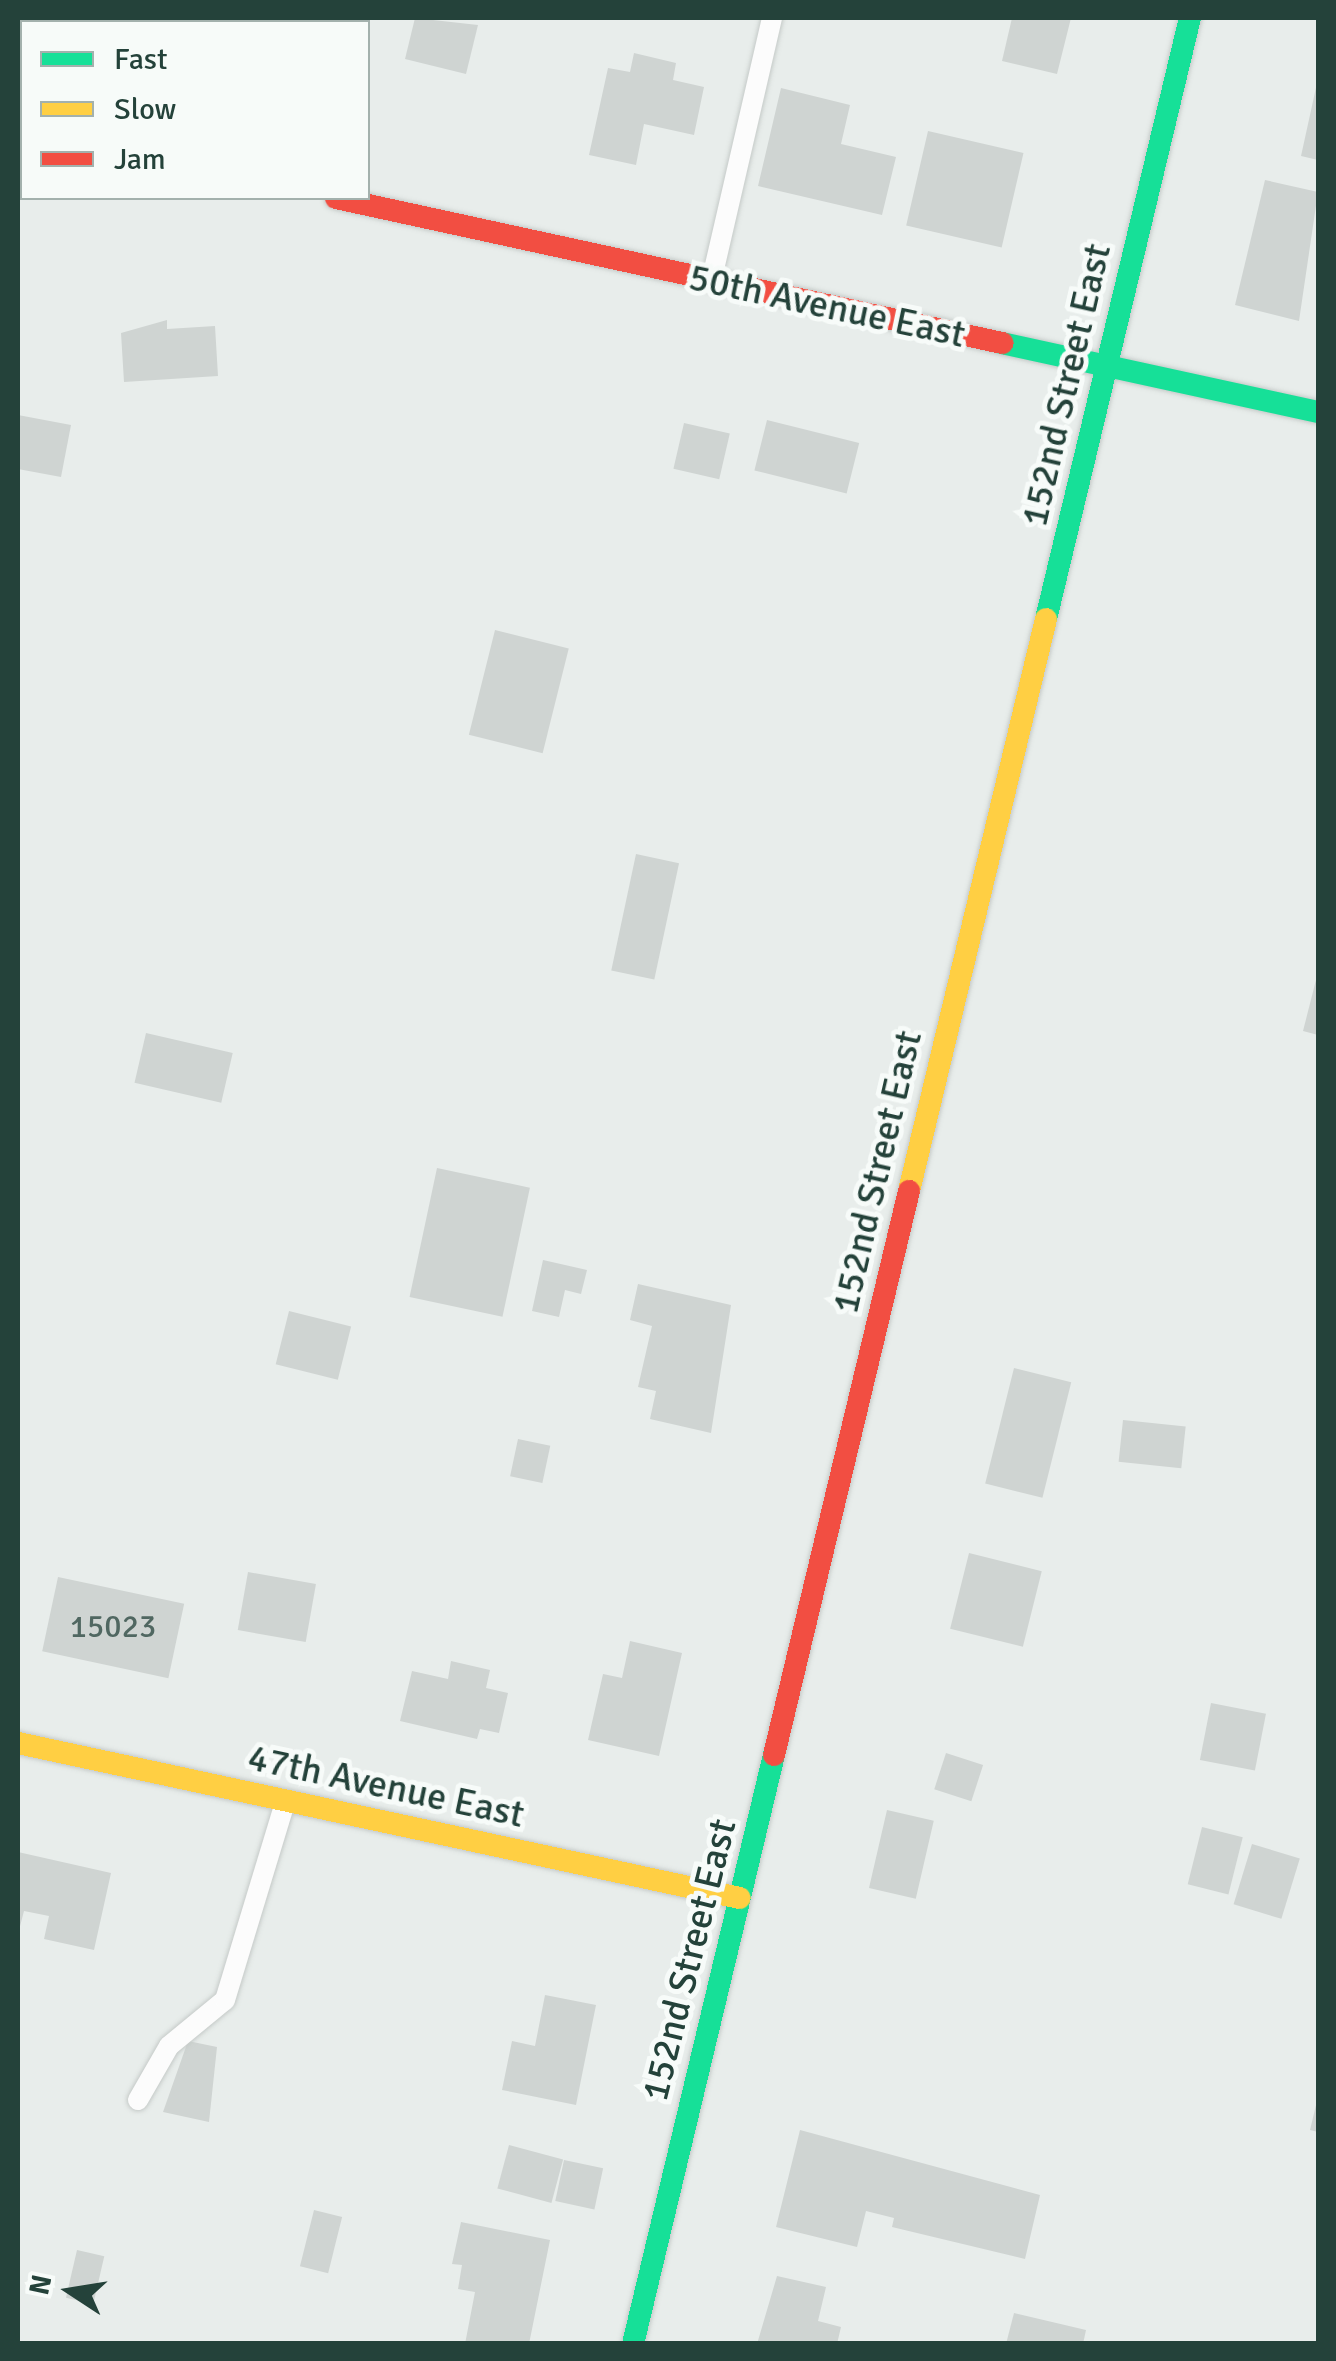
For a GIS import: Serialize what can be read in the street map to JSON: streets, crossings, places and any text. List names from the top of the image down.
{
  "streets": {
    "street": ["50th Avenue East", "152nd Street East", "47th Avenue East"]
  },
  "crossings": [
    ["50th Avenue East", "152nd Street East"],
    ["152nd Street East", "47th Avenue East"]
  ],
  "house_numbers": ["15023"],
  "legend": ["Fast", "Slow", "Jam"],
  "north": "left"
}
